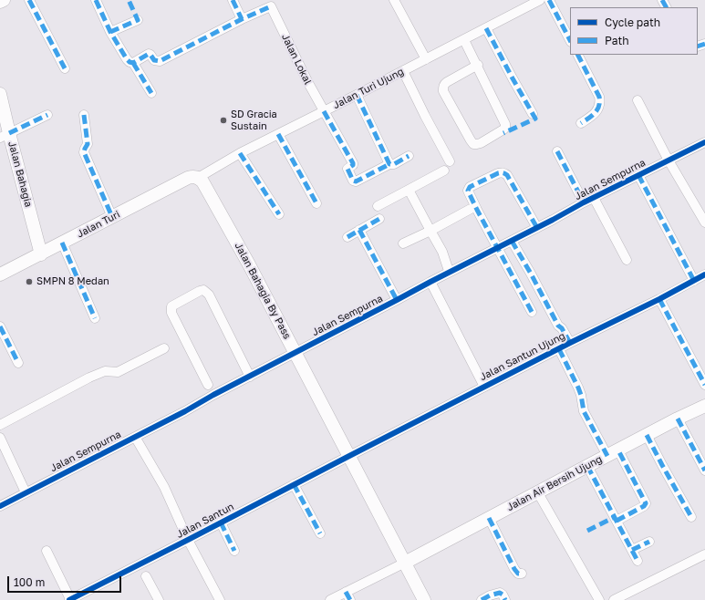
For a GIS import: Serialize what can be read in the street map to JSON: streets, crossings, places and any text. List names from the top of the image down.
{
  "streets": {
    "main road": [
      "Jalan Bahagia",
      "Jalan Turi",
      "Jalan Bahagia By Pass",
      "Jalan Air Bersih Ujung"
    ],
    "street": [
      "Jalan Lokal",
      "Jalan Turi Ujung",
      "Jalan Sempurna",
      "Jalan Santun Ujung",
      "Jalan Santun"
    ]
  },
  "crossings": [
    ["Jalan Lokal", "Jalan Turi Ujung"],
    ["Jalan Turi Ujung", "Jalan Turi"],
    ["Jalan Turi Ujung", "Jalan Bahagia By Pass"],
    ["Jalan Bahagia", "Jalan Turi"],
    ["Jalan Sempurna", "Jalan Bahagia By Pass"],
    ["Jalan Turi", "Jalan Bahagia By Pass"],
    ["Jalan Bahagia By Pass", "Jalan Santun Ujung"],
    ["Jalan Bahagia By Pass", "Jalan Air Bersih Ujung"],
    ["Jalan Bahagia By Pass", "Jalan Santun"],
    ["Jalan Santun Ujung", "Jalan Santun"]
  ],
  "places": ["SD Gracia Sustain", "SMPN 8 Medan"],
  "legend": ["Cycle path", "Path"],
  "scale_bar": "100 m"
}
